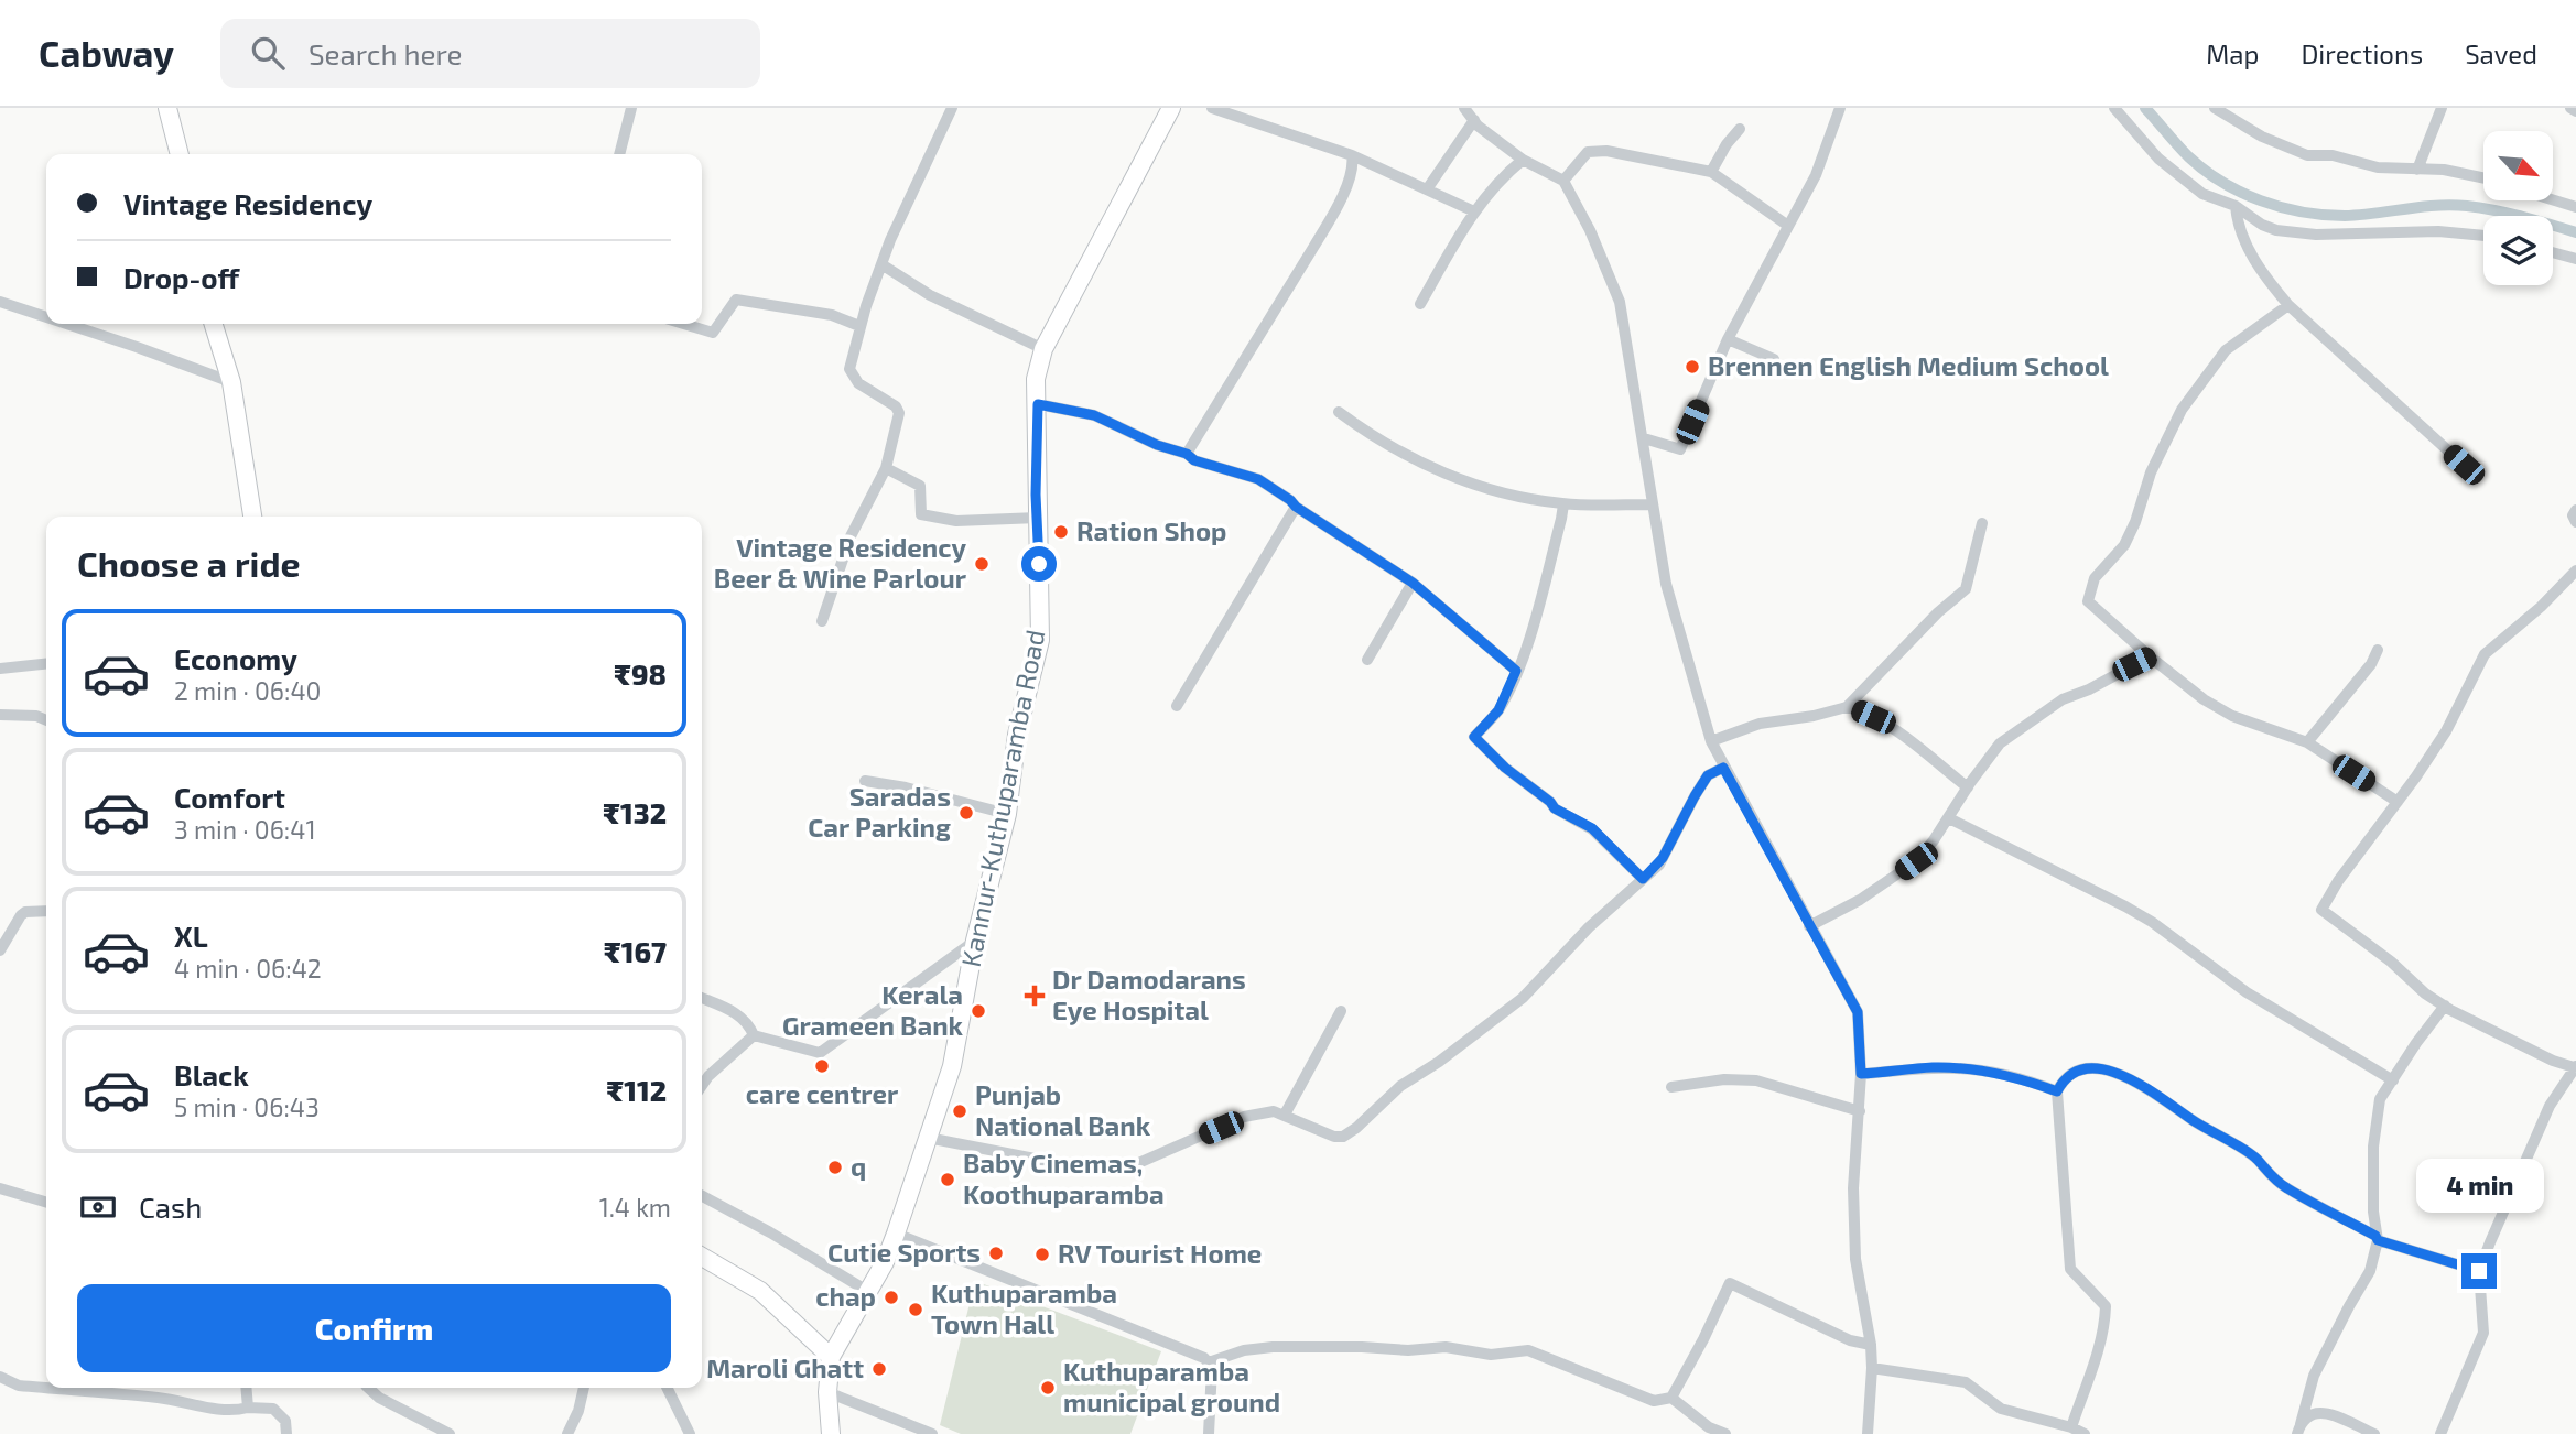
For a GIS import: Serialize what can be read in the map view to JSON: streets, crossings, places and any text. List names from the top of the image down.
{
  "streets": {
    "main road": ["Kannur-Kuthuparamba Road"]
  },
  "places": {
    "other": [
      "Brennen English Medium School",
      "Ration Shop",
      "Vintage Residency Beer & Wine Parlour",
      "Saradas Car Parking",
      "Kerala Grameen Bank",
      "care centrer",
      "Punjab National Bank",
      "q",
      "Baby Cinemas, Koothuparamba",
      "Cutie Sports",
      "RV Tourist Home",
      "chap",
      "Kuthuparamba Town Hall",
      "Maroli Ghatt",
      "Kuthuparamba municipal ground"
    ],
    "health": ["Dr Damodarans Eye Hospital"]
  },
  "north": "bottom right",
  "page": {
    "header": "Cabway",
    "search": "Search here",
    "nav": ["Map", "Directions", "Saved"],
    "banner": ["Vintage Residency", "Drop-off"],
    "heading": "Choose a ride",
    "list": [
      {
        "name": "Economy",
        "note": "2 min · 06:40",
        "value": "₹98"
      },
      {
        "name": "Comfort",
        "note": "3 min · 06:41",
        "value": "₹132"
      },
      {
        "name": "XL",
        "note": "4 min · 06:42",
        "value": "₹167"
      },
      {
        "name": "Black",
        "note": "5 min · 06:43",
        "value": "₹112"
      }
    ],
    "bubble": "4 min",
    "pay": ["Cash", "1.4 km"],
    "buttons": "Confirm"
  }
}
